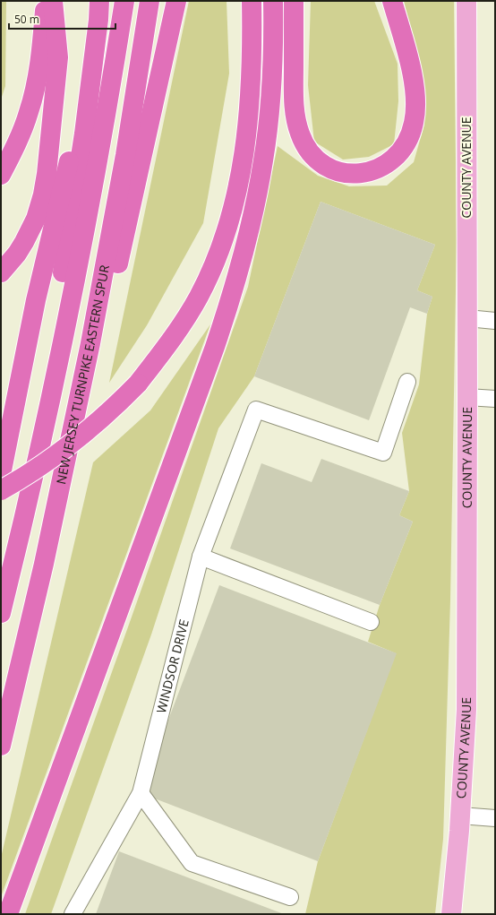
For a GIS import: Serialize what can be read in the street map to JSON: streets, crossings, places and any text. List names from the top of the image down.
{
  "streets": {
    "highway": ["NEW JERSEY TURNPIKE EASTERN SPUR"],
    "main road": ["COUNTY AVENUE"],
    "street": ["WINDSOR DRIVE"]
  },
  "scale_bar": "50 m"
}
